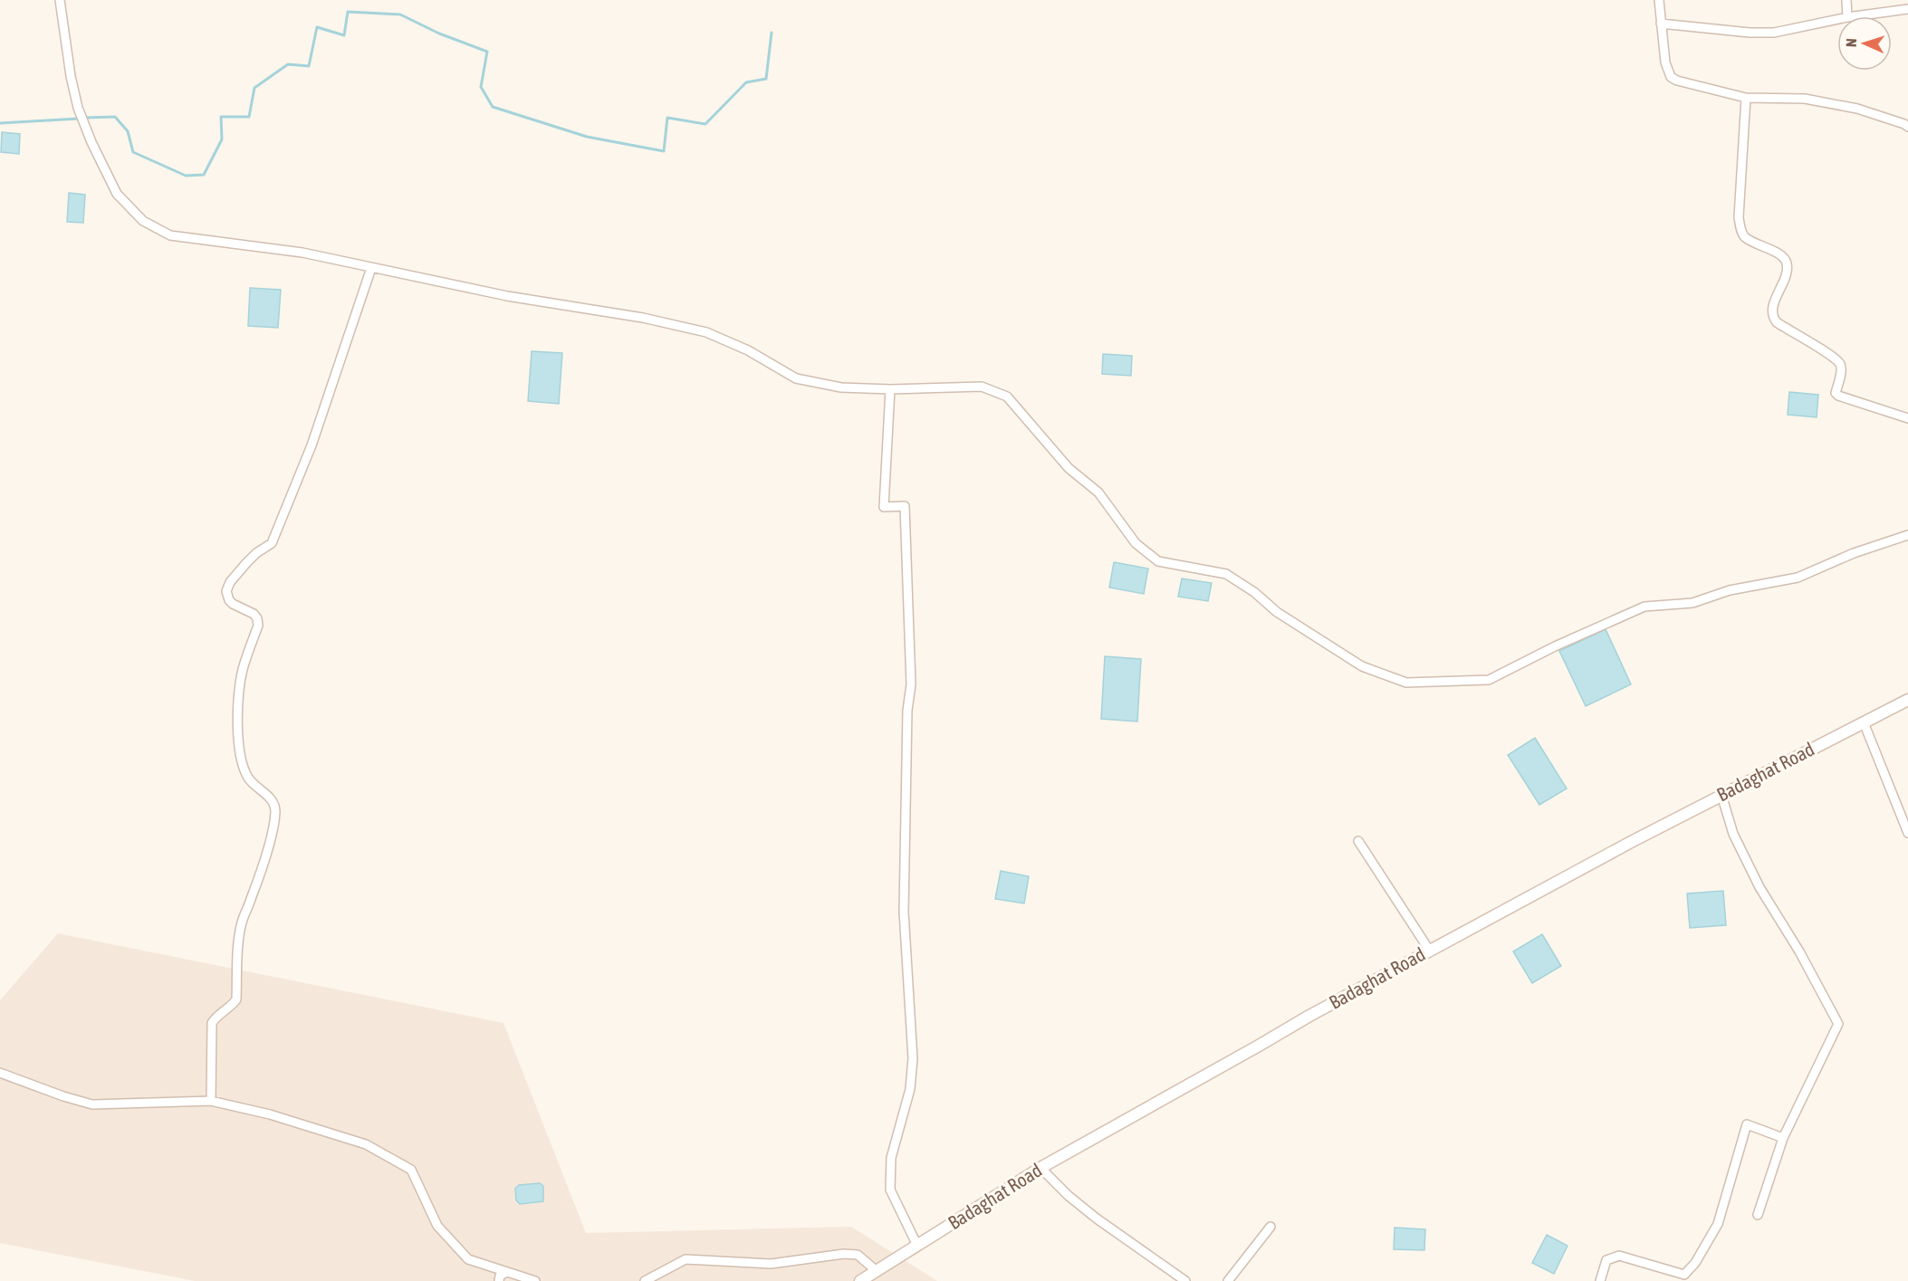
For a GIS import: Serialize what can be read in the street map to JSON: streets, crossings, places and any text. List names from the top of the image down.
{
  "streets": {
    "main road": ["Badaghat Road"]
  },
  "north": "left"
}
